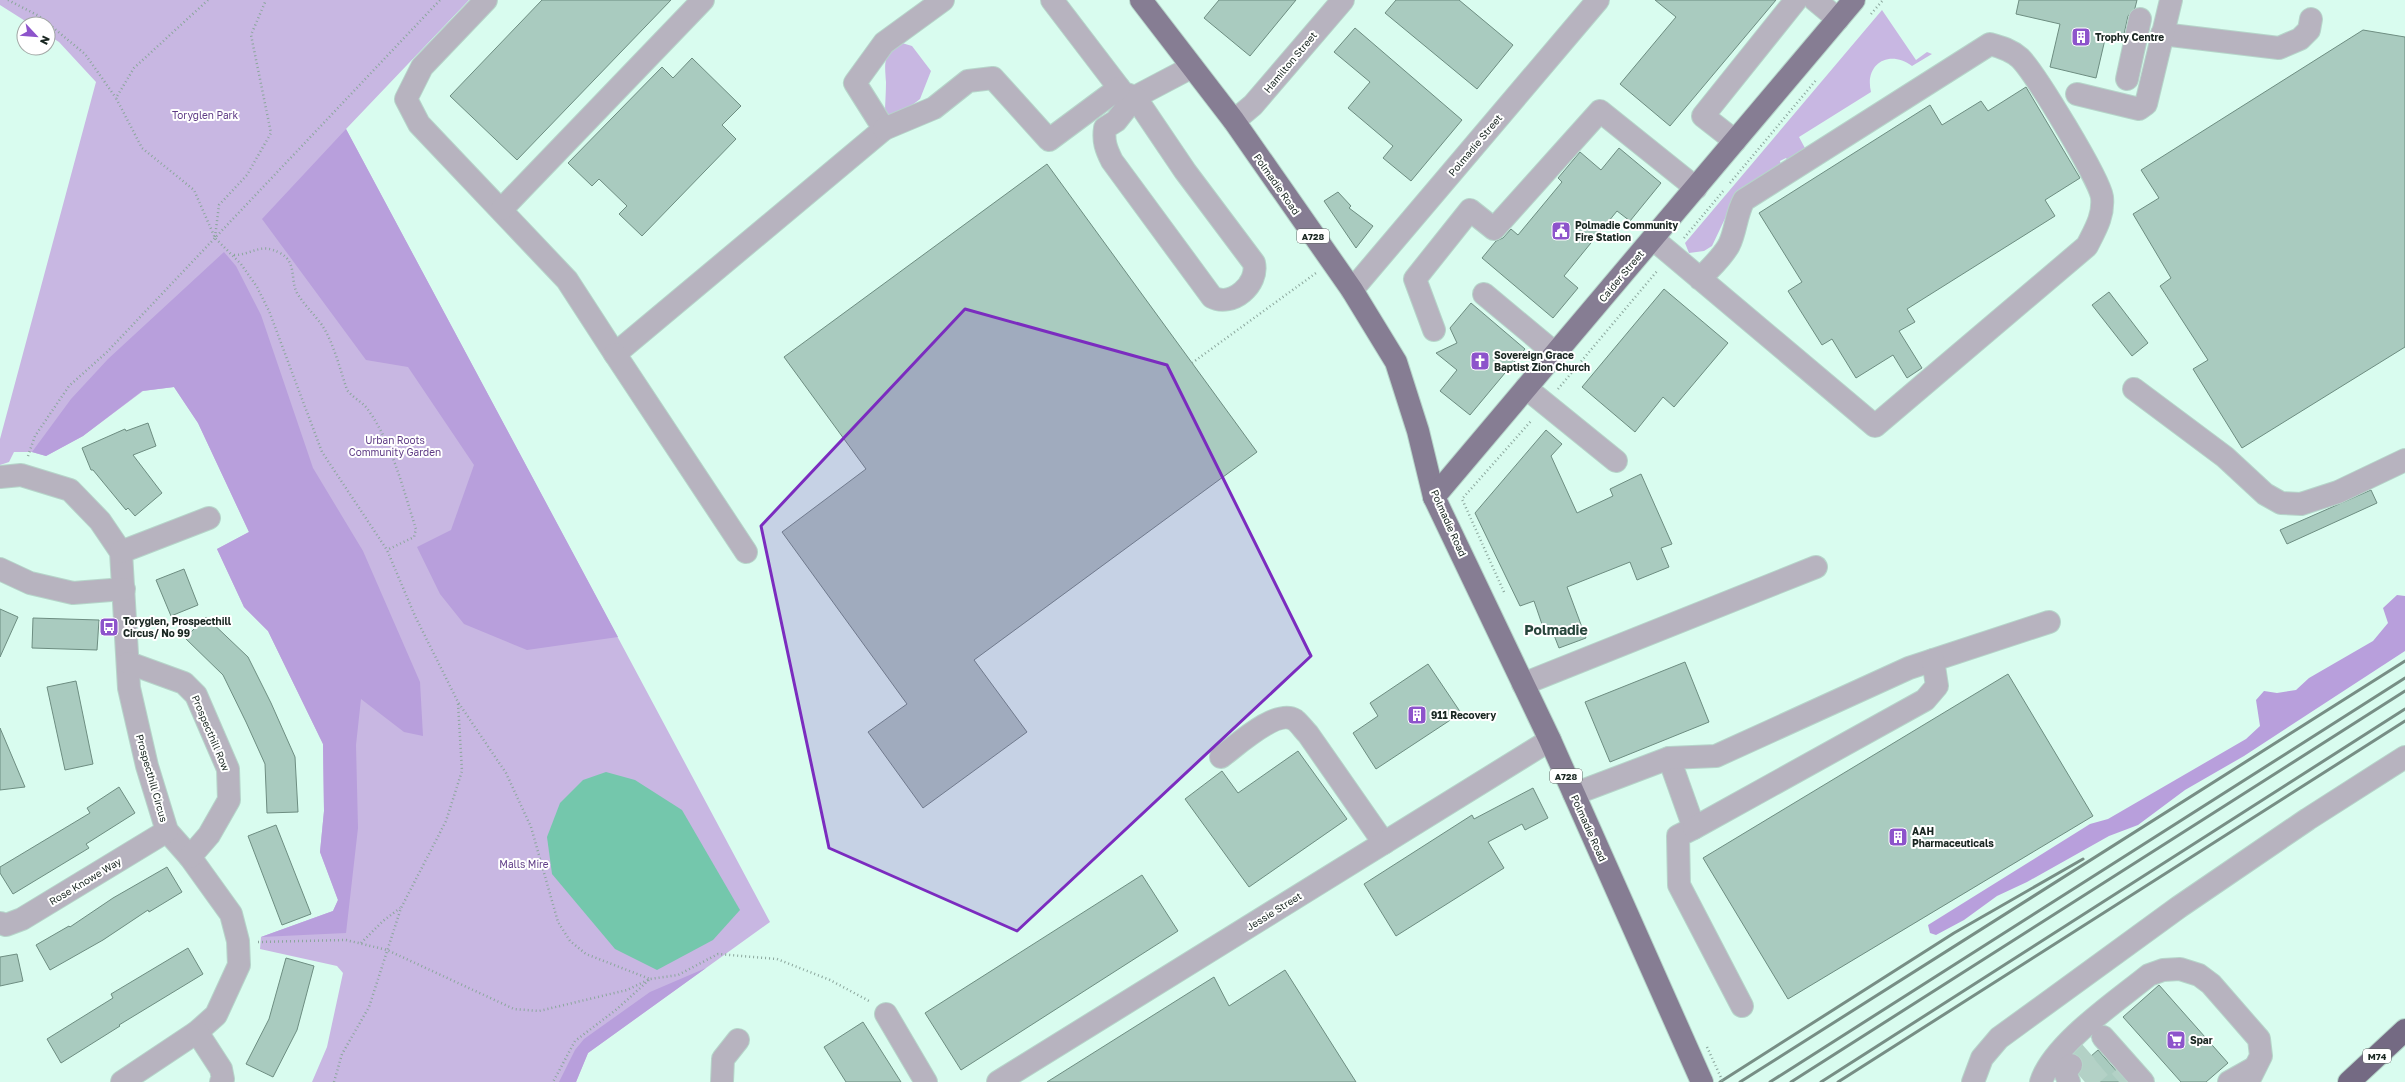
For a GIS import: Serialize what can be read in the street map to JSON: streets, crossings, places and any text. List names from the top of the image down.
{
  "streets": {
    "highway": ["M74"],
    "main road": ["Polmadie Road", "A728", "Calder Street"],
    "street": [
      "Hamilton Street",
      "Polmadie Street",
      "Prospecthill Row",
      "Prospecthill Circus",
      "Rose Knowe Way",
      "Jessie Street"
    ]
  },
  "crossings": [
    ["Hamilton Street", "Polmadie Road"],
    ["Polmadie Street", "Polmadie Road"],
    ["Polmadie Road", "Calder Street"],
    ["Polmadie Road", "Jessie Street"],
    ["Prospecthill Row", "Prospecthill Circus"],
    ["Prospecthill Circus", "Rose Knowe Way"]
  ],
  "districts": ["Polmadie"],
  "parks": ["Toryglen Park", "Urban Roots Community Garden", "Malls Mire"],
  "places": {
    "building": ["Trophy Centre", "911 Recovery", "AAH Pharmaceuticals"],
    "public building": ["Polmadie Community Fire Station"],
    "church": ["Sovereign Grace Baptist Zion Church"],
    "bus stop": ["Toryglen, Prospecthill Circus/ No 99"],
    "supermarket": ["Spar"]
  },
  "north": "bottom right"
}
